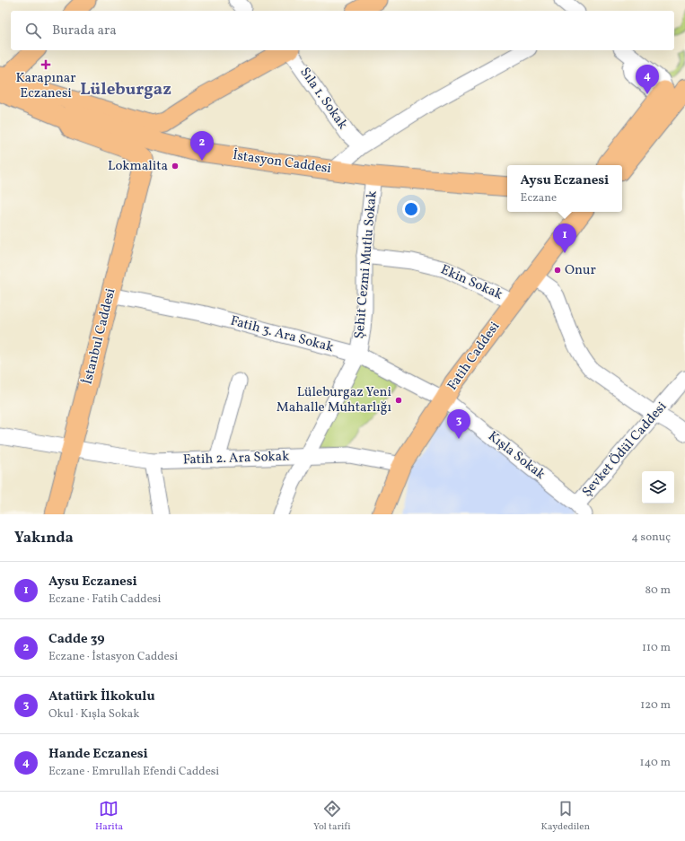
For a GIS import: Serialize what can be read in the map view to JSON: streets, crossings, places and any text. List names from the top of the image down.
{
  "streets": {
    "main road": ["İstasyon Caddesi", "İstanbul Caddesi", "Fatih Caddesi"],
    "street": [
      "Sıla 1. Sokak",
      "Şehit Cezmi Mutlu Sokak",
      "Ekin Sokak",
      "Fatih 3. Ara Sokak",
      "Şevket Ödül Caddesi",
      "Kışla Sokak",
      "Fatih 2. Ara Sokak"
    ]
  },
  "crossings": [
    ["İstasyon Caddesi", "Şehit Cezmi Mutlu Sokak"],
    ["İstasyon Caddesi", "İstanbul Caddesi"],
    ["Şehit Cezmi Mutlu Sokak", "Ekin Sokak"],
    ["Şehit Cezmi Mutlu Sokak", "Fatih 3. Ara Sokak"],
    ["Şehit Cezmi Mutlu Sokak", "Fatih 2. Ara Sokak"],
    ["Ekin Sokak", "Fatih Caddesi"],
    ["Fatih 3. Ara Sokak", "İstanbul Caddesi"],
    ["Fatih 3. Ara Sokak", "Fatih Caddesi"],
    ["Fatih 3. Ara Sokak", "Kışla Sokak"],
    ["İstanbul Caddesi", "Fatih 2. Ara Sokak"],
    ["Fatih Caddesi", "Kışla Sokak"],
    ["Fatih Caddesi", "Fatih 2. Ara Sokak"],
    ["Şevket Ödül Caddesi", "Kışla Sokak"]
  ],
  "districts": ["Lüleburgaz"],
  "places": {
    "health": ["Karapınar Eczanesi"],
    "other": ["Lokmalita", "Onur", "Lüleburgaz Yeni Mahalle Muhtarlığı"]
  },
  "page": {
    "search": "Burada ara",
    "pins": [
      "4",
      "2",
      "1",
      "3"
    ],
    "popup": ["Aysu Eczanesi", "Eczane"],
    "heading": ["Yakında", "4 sonuç"],
    "list": [
      {
        "mark": "1",
        "name": "Aysu Eczanesi",
        "note": "Eczane · Fatih Caddesi",
        "value": "80 m"
      },
      {
        "mark": "2",
        "name": "Cadde 39",
        "note": "Eczane · İstasyon Caddesi",
        "value": "110 m"
      },
      {
        "mark": "3",
        "name": "Atatürk İlkokulu",
        "note": "Okul · Kışla Sokak",
        "value": "120 m"
      },
      {
        "mark": "4",
        "name": "Hande Eczanesi",
        "note": "Eczane · Emrullah Efendi Caddesi",
        "value": "140 m"
      }
    ],
    "nav": ["Harita", "Yol tarifi", "Kaydedilen"]
  }
}
